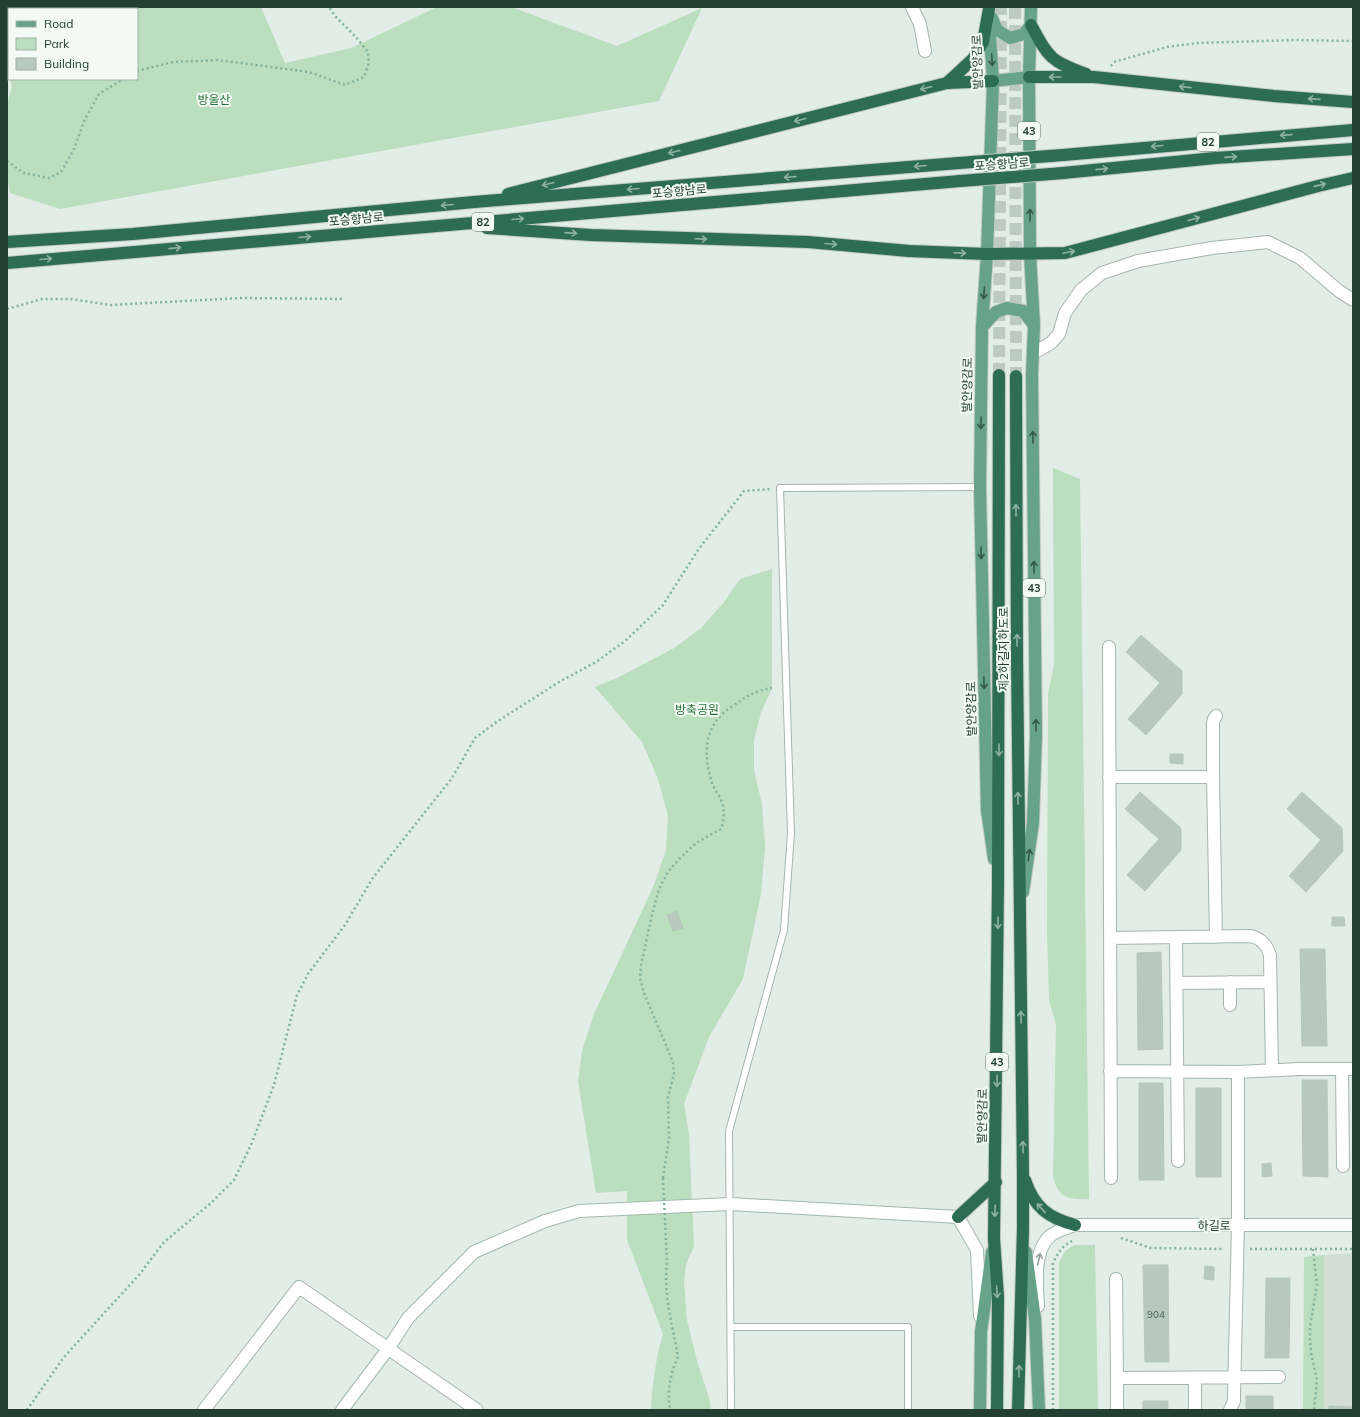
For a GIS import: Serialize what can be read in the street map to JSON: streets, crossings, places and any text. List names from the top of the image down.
{
  "streets": {
    "highway": [
      "발안양감로",
      "43",
      "82",
      "포승향남로",
      "제2하길지하도로"
    ],
    "street": ["하길로"]
  },
  "crossings": [
    ["발안양감로", "43"],
    ["발안양감로", "제2하길지하도로"],
    ["43", "제2하길지하도로"]
  ],
  "parks": ["방울산", "방축공원"],
  "house_numbers": ["904"],
  "legend": ["Road", "Park", "Building"]
}
